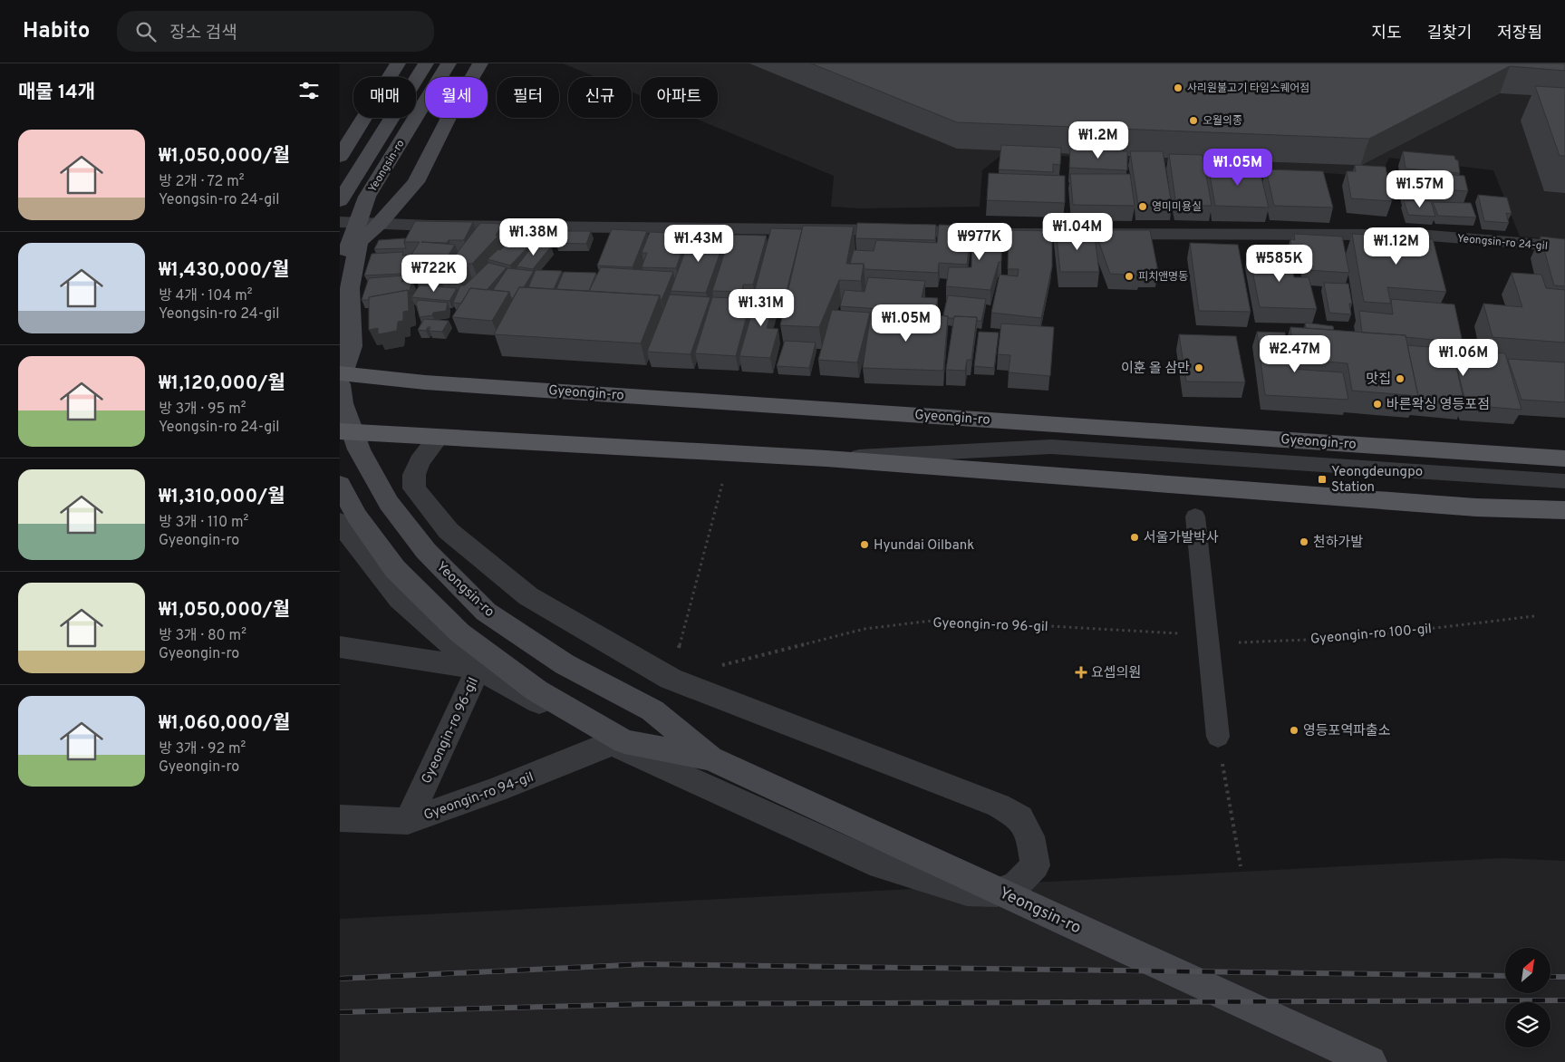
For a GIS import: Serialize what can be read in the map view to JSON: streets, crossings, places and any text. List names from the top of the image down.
{
  "streets": {
    "main road": ["Yeongsin-ro", "Gyeongin-ro"],
    "street": ["Yeongsin-ro 24-gil", "Gyeongin-ro 96-gil", "Gyeongin-ro 94-gil"],
    "path": ["Gyeongin-ro 100-gil"]
  },
  "crossings": [
    ["Yeongsin-ro", "Gyeongin-ro"],
    ["Gyeongin-ro 96-gil", "Gyeongin-ro 100-gil"],
    ["Gyeongin-ro 96-gil", "Gyeongin-ro 94-gil"]
  ],
  "places": {
    "other": [
      "사리원불고기 타임스퀘어점",
      "오월의종",
      "영미미용실",
      "피치앤명동",
      "이훈 올 삼만",
      "맛집",
      "바른왁싱 영등포점",
      "서울가발박사",
      "천하가발",
      "Hyundai Oilbank",
      "영등포역파출소"
    ],
    "transit": ["Yeongdeungpo Station"],
    "health": ["요셉의원"]
  },
  "north": "top right",
  "page": {
    "header": "Habito",
    "search": "장소 검색",
    "nav": ["지도", "길찾기", "저장됨"],
    "heading": "매물 14개",
    "chip": [
      "매매",
      "월세",
      "필터",
      "신규",
      "아파트"
    ],
    "list": [
      {
        "name": "₩1,050,000/월",
        "note": "방 2개 · 72 m² · Yeongsin-ro 24-gil"
      },
      {
        "name": "₩1,430,000/월",
        "note": "방 4개 · 104 m² · Yeongsin-ro 24-gil"
      },
      {
        "name": "₩1,120,000/월",
        "note": "방 3개 · 95 m² · Yeongsin-ro 24-gil"
      },
      {
        "name": "₩1,310,000/월",
        "note": "방 3개 · 110 m² · Gyeongin-ro"
      },
      {
        "name": "₩1,050,000/월",
        "note": "방 3개 · 80 m² · Gyeongin-ro"
      },
      {
        "name": "₩1,060,000/월",
        "note": "방 3개 · 92 m² · Gyeongin-ro"
      }
    ],
    "price": [
      "₩1.2M",
      "₩1.05M",
      "₩1.57M",
      "₩1.04M",
      "₩1.38M",
      "₩977K",
      "₩1.43M",
      "₩1.12M",
      "₩585K",
      "₩722K",
      "₩1.31M",
      "₩1.05M",
      "₩2.47M",
      "₩1.06M"
    ]
  }
}
